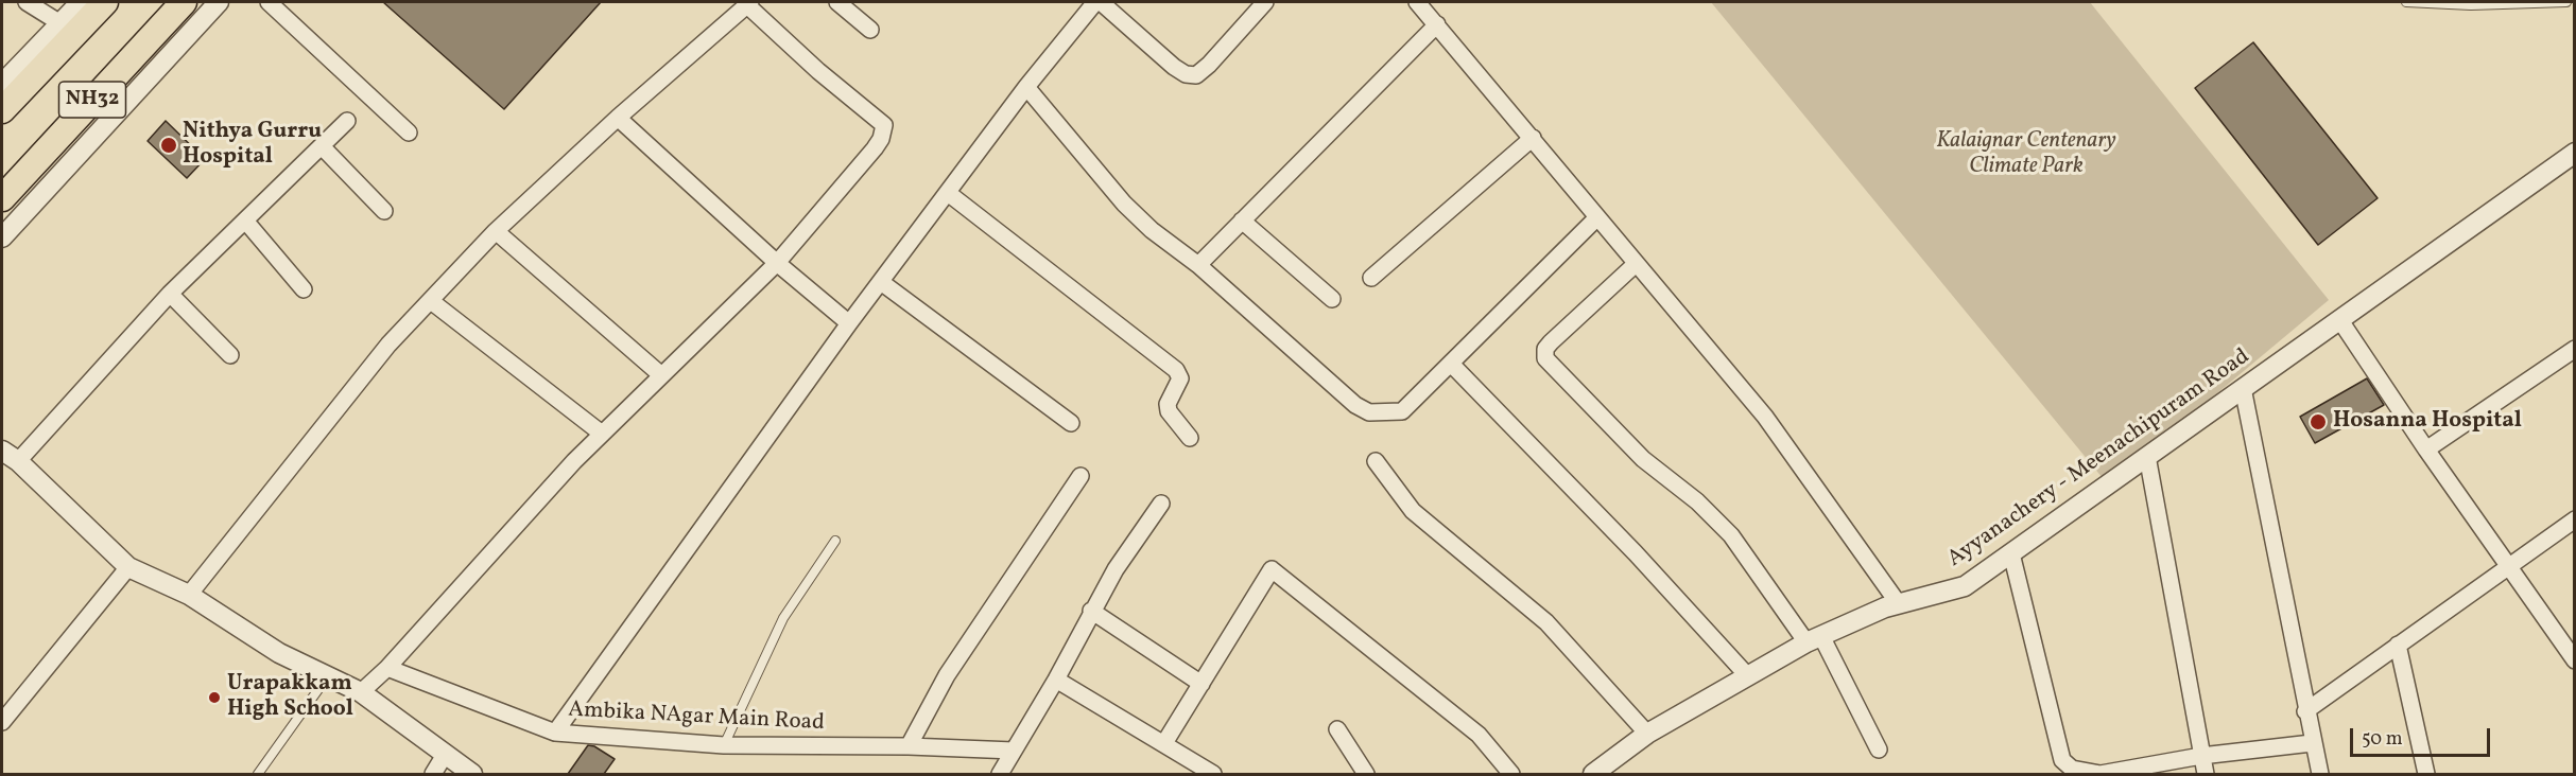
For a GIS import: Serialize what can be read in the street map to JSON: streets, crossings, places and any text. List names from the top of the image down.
{
  "streets": {
    "highway": ["NH32"],
    "street": ["Ayyanachery - Meenachipuram Road", "Ambika NAgar Main Road"]
  },
  "parks": ["Kalaignar Centenary Climate Park"],
  "places": ["Nithya Gurru Hospital", "Hosanna Hospital", "Urapakkam High School"],
  "scale_bar": "50 m"
}
